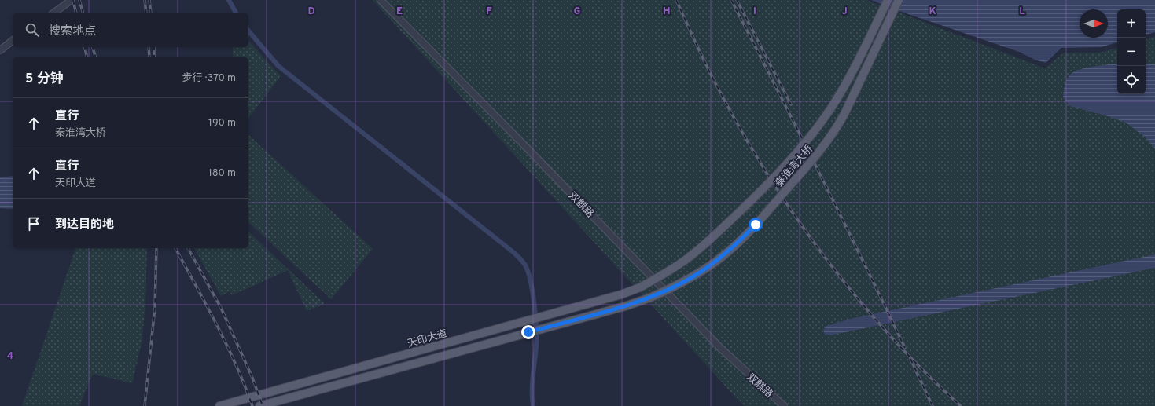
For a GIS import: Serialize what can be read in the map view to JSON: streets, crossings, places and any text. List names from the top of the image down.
{
  "streets": {
    "main road": ["秦淮湾大桥", "天印大道"],
    "street": ["双麒路"]
  },
  "crossings": [
    ["秦淮湾大桥", "天印大道"]
  ],
  "north": "right",
  "page": {
    "map_buttons": ["+", "−"],
    "search": "搜索地点",
    "heading": ["5 分钟", "步行 · 370 m"],
    "list": [
      ["直行", "秦淮湾大桥", "190 m"],
      ["直行", "天印大道", "180 m"],
      "到达目的地"
    ]
  },
  "grid": {
    "columns": [
      "D",
      "E",
      "F",
      "G",
      "H",
      "I",
      "J",
      "K",
      "L"
    ],
    "rows": ["4"]
  }
}
